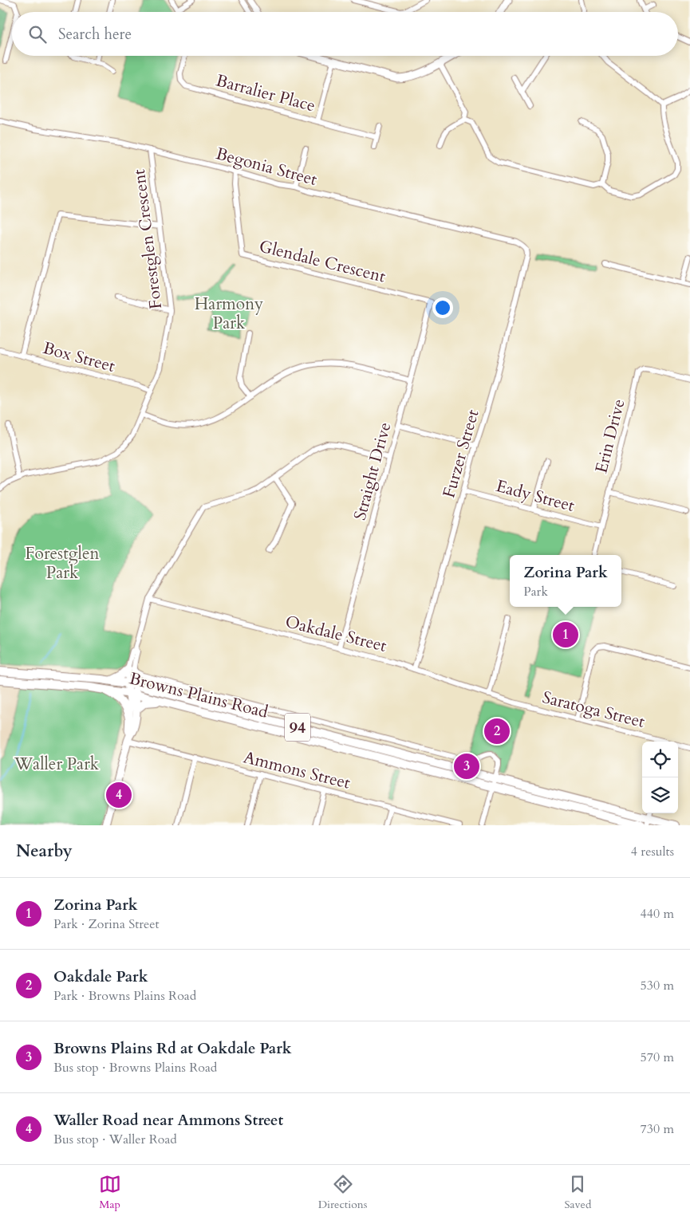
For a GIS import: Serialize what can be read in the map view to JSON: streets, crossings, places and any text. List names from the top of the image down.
{
  "streets": {
    "main road": ["Browns Plains Road", "94"],
    "street": [
      "Barralier Place",
      "Begonia Street",
      "Forestglen Crescent",
      "Glendale Crescent",
      "Box Street",
      "Erin Drive",
      "Furzer Street",
      "Straight Drive",
      "Eady Street",
      "Oakdale Street",
      "Saratoga Street",
      "Ammons Street"
    ]
  },
  "crossings": [
    ["Begonia Street", "Forestglen Crescent"],
    ["Begonia Street", "Glendale Crescent"],
    ["Begonia Street", "Furzer Street"],
    ["Forestglen Crescent", "Box Street"],
    ["Glendale Crescent", "Straight Drive"],
    ["Erin Drive", "Eady Street"],
    ["Furzer Street", "Eady Street"],
    ["Furzer Street", "Oakdale Street"],
    ["Straight Drive", "Oakdale Street"],
    ["Oakdale Street", "Saratoga Street"]
  ],
  "parks": ["Harmony Park", "Forestglen Park", "Waller Park"],
  "page": {
    "search": "Search here",
    "popup": ["Zorina Park", "Park"],
    "pins": [
      "1",
      "2",
      "3",
      "4"
    ],
    "heading": ["Nearby", "4 results"],
    "list": [
      {
        "mark": "1",
        "name": "Zorina Park",
        "note": "Park · Zorina Street",
        "value": "440 m"
      },
      {
        "mark": "2",
        "name": "Oakdale Park",
        "note": "Park · Browns Plains Road",
        "value": "530 m"
      },
      {
        "mark": "3",
        "name": "Browns Plains Rd at Oakdale Park",
        "note": "Bus stop · Browns Plains Road",
        "value": "570 m"
      },
      {
        "mark": "4",
        "name": "Waller Road near Ammons Street",
        "note": "Bus stop · Waller Road",
        "value": "730 m"
      }
    ],
    "nav": ["Map", "Directions", "Saved"]
  }
}
